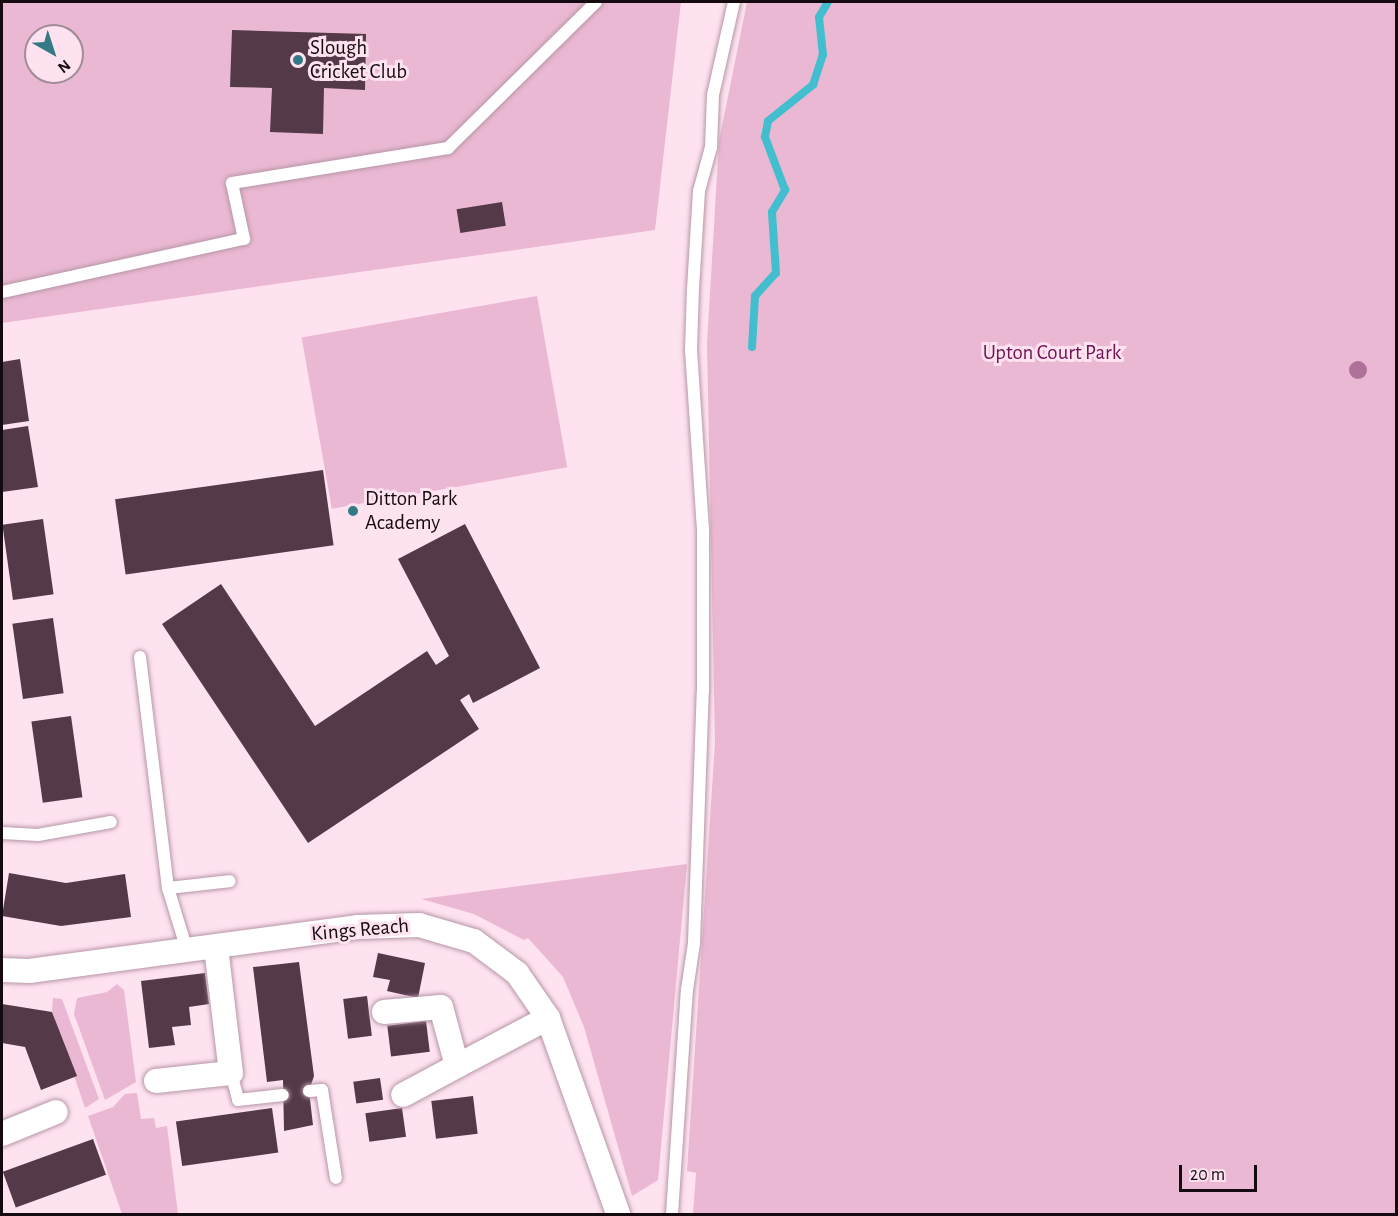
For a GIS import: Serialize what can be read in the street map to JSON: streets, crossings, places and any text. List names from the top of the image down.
{
  "streets": {
    "street": ["Kings Reach"]
  },
  "parks": ["Upton Court Park"],
  "places": ["Slough Cricket Club", "Ditton Park Academy"],
  "scale_bar": "20 m",
  "north": "bottom right"
}
